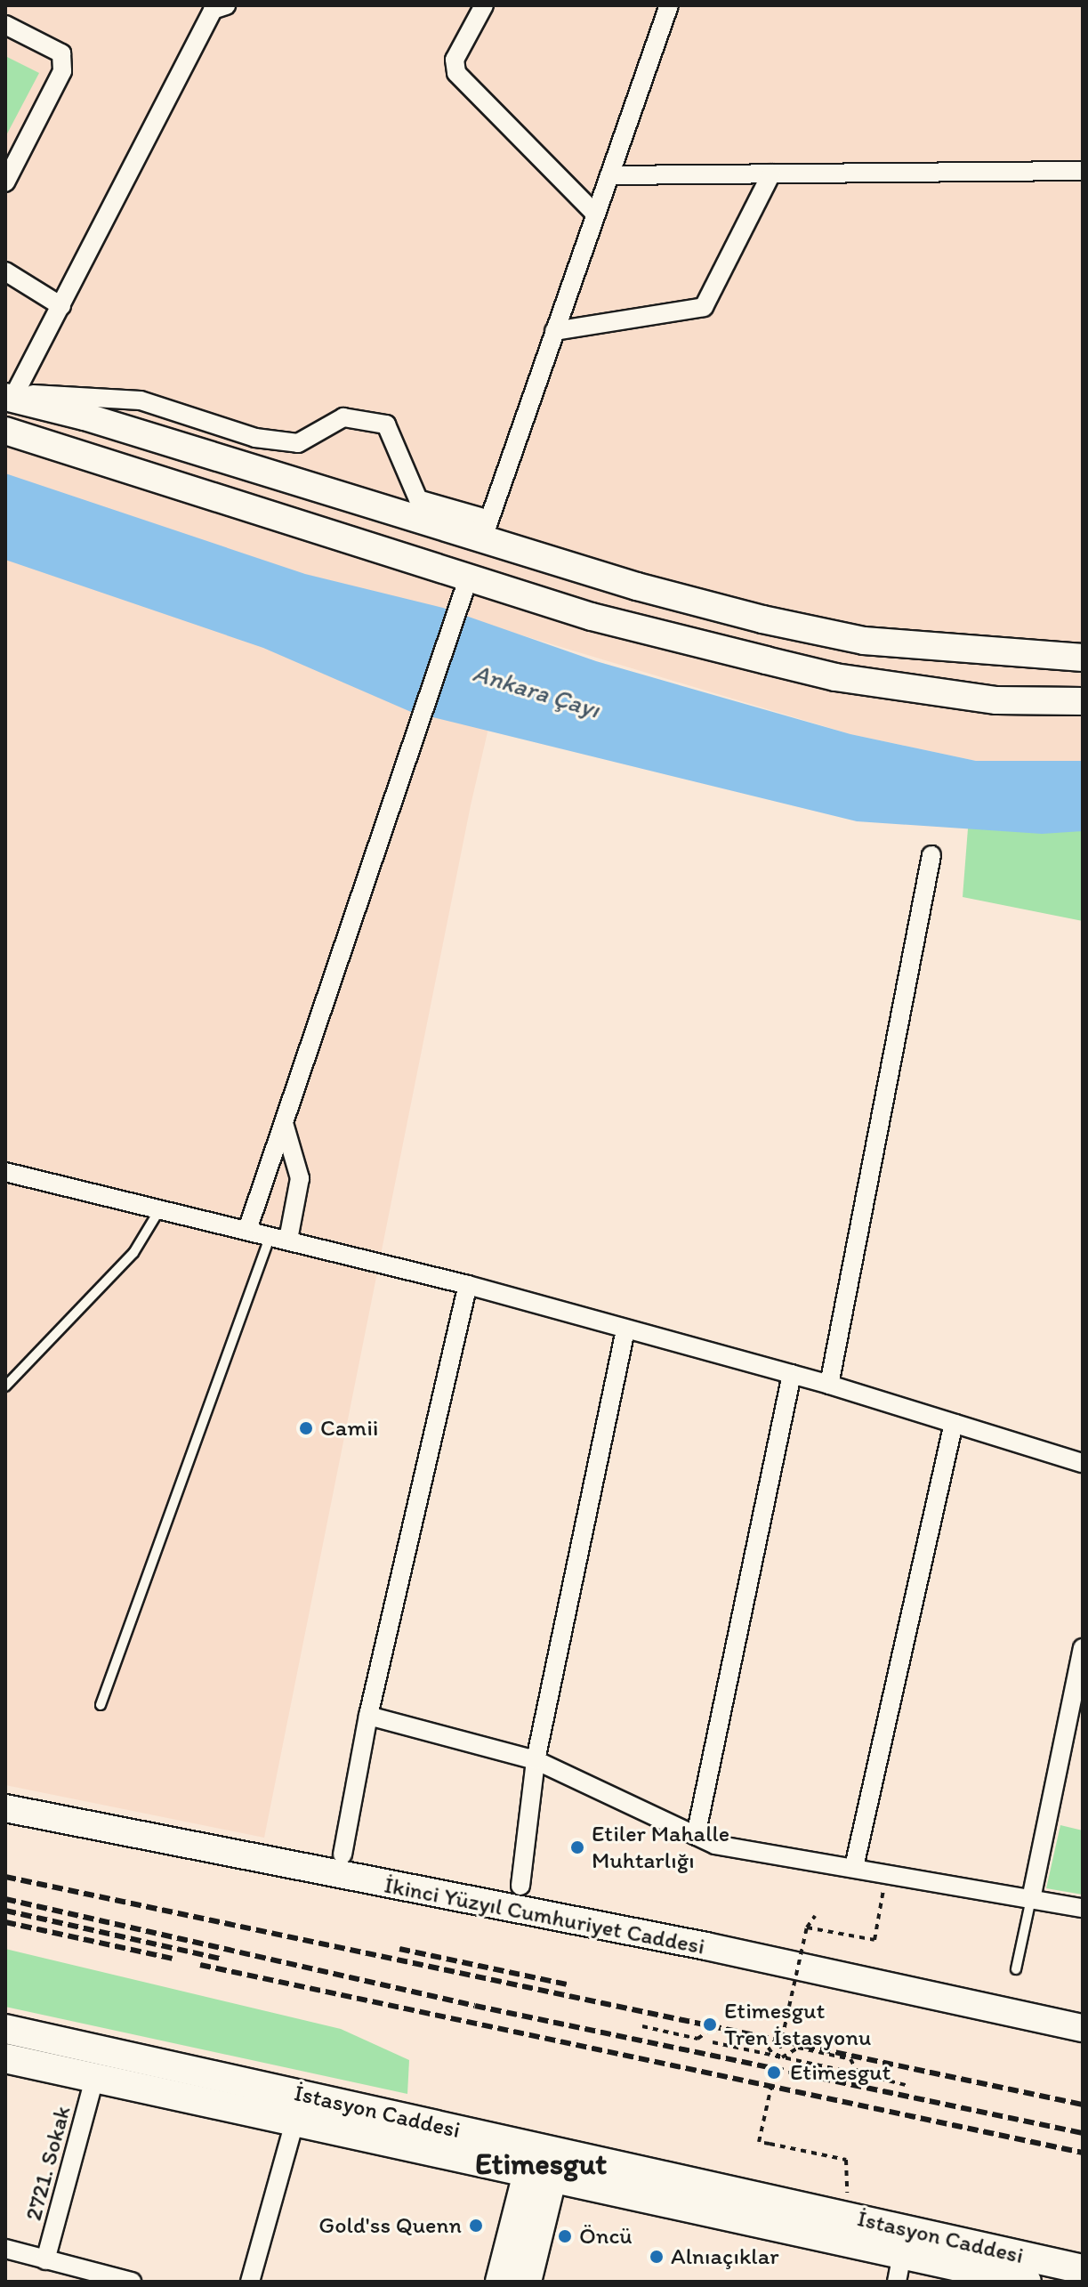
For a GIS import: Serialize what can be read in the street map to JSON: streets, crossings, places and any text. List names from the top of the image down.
{
  "streets": {
    "main road": ["İkinci Yüzyıl Cumhuriyet Caddesi", "İstasyon Caddesi"],
    "street": ["2721. Sokak"]
  },
  "crossings": [
    ["İstasyon Caddesi", "2721. Sokak"]
  ],
  "districts": ["Etimesgut"],
  "water": ["Ankara Çayı"],
  "places": [
    "Camii",
    "Etiler Mahalle Muhtarlığı",
    "Etimesgut Tren İstasyonu",
    "Etimesgut",
    "Gold'ss Quenn",
    "Öncü",
    "Alnıaçıklar"
  ]
}
